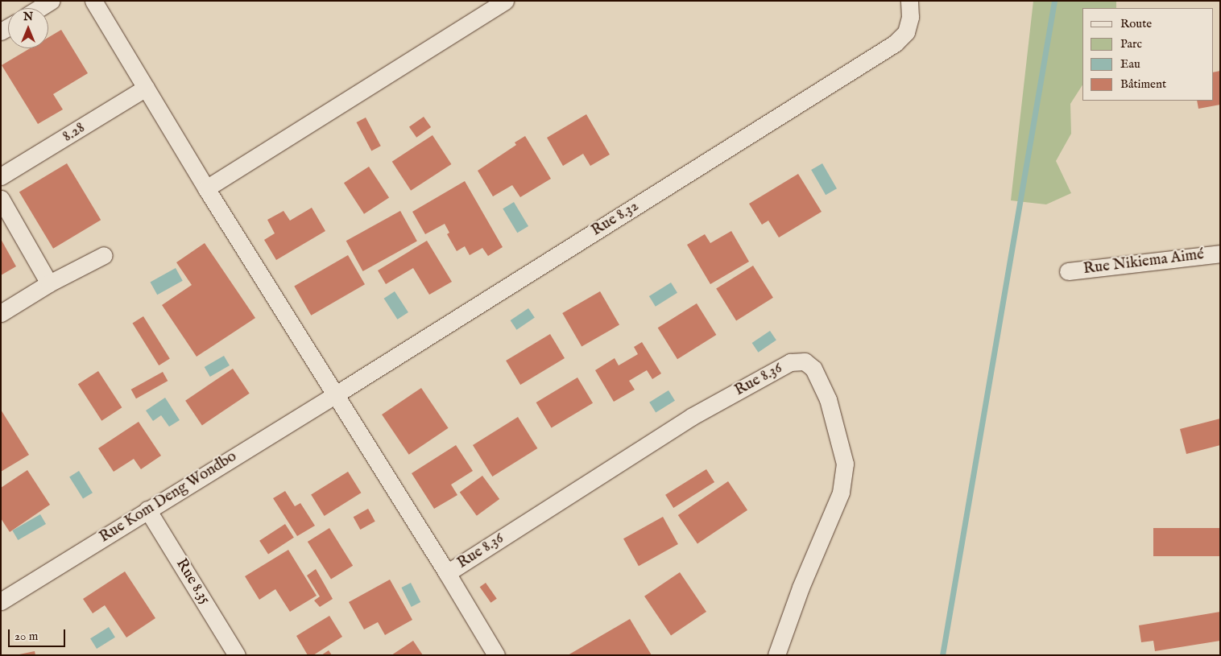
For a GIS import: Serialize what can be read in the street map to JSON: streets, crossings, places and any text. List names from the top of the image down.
{
  "streets": {
    "street": [
      "8.28",
      "Rue 8.32",
      "Rue Nikiema Aimé",
      "Rue 8.36",
      "Rue Kom Deng Wondbo",
      "Rue 8.35"
    ]
  },
  "crossings": [
    ["Rue 8.32", "Rue Kom Deng Wondbo"],
    ["Rue Kom Deng Wondbo", "Rue 8.35"]
  ],
  "legend": [
    "Route",
    "Parc",
    "Eau",
    "Bâtiment"
  ],
  "scale_bar": "20 m",
  "north": "top"
}
